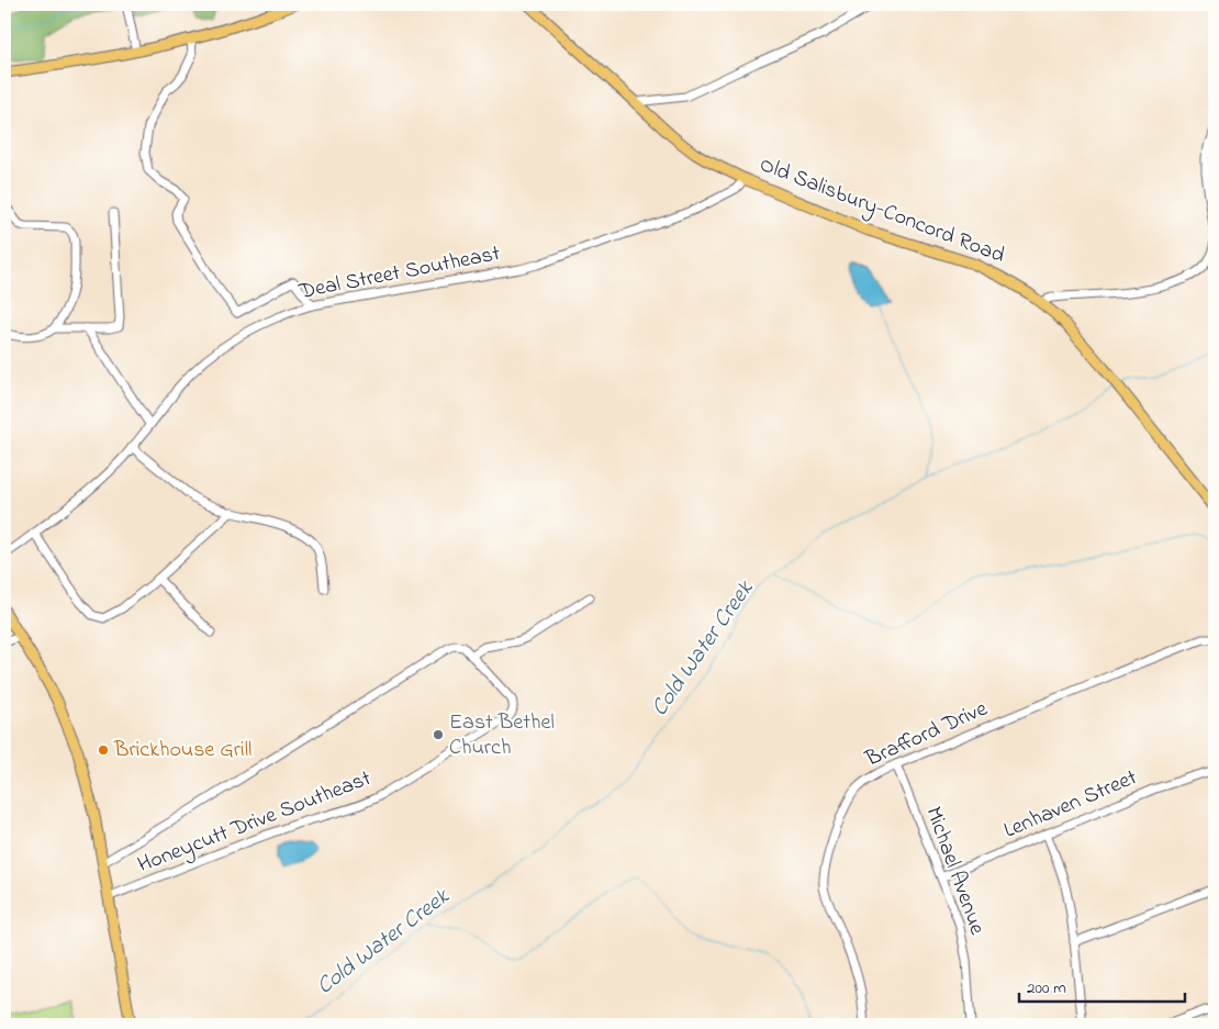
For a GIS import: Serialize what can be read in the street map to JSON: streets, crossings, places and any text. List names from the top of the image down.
{
  "streets": {
    "main road": ["Old Salisbury-Concord Road"],
    "street": [
      "Deal Street Southeast",
      "Brafford Drive",
      "Lenhaven Street",
      "Honeycutt Drive Southeast",
      "Michael Avenue"
    ]
  },
  "crossings": [
    ["Old Salisbury-Concord Road", "Deal Street Southeast"],
    ["Brafford Drive", "Michael Avenue"],
    ["Lenhaven Street", "Michael Avenue"]
  ],
  "water": ["Cold Water Creek"],
  "places": ["East Bethel Church", "Brickhouse Grill"],
  "scale_bar": "200 m"
}
